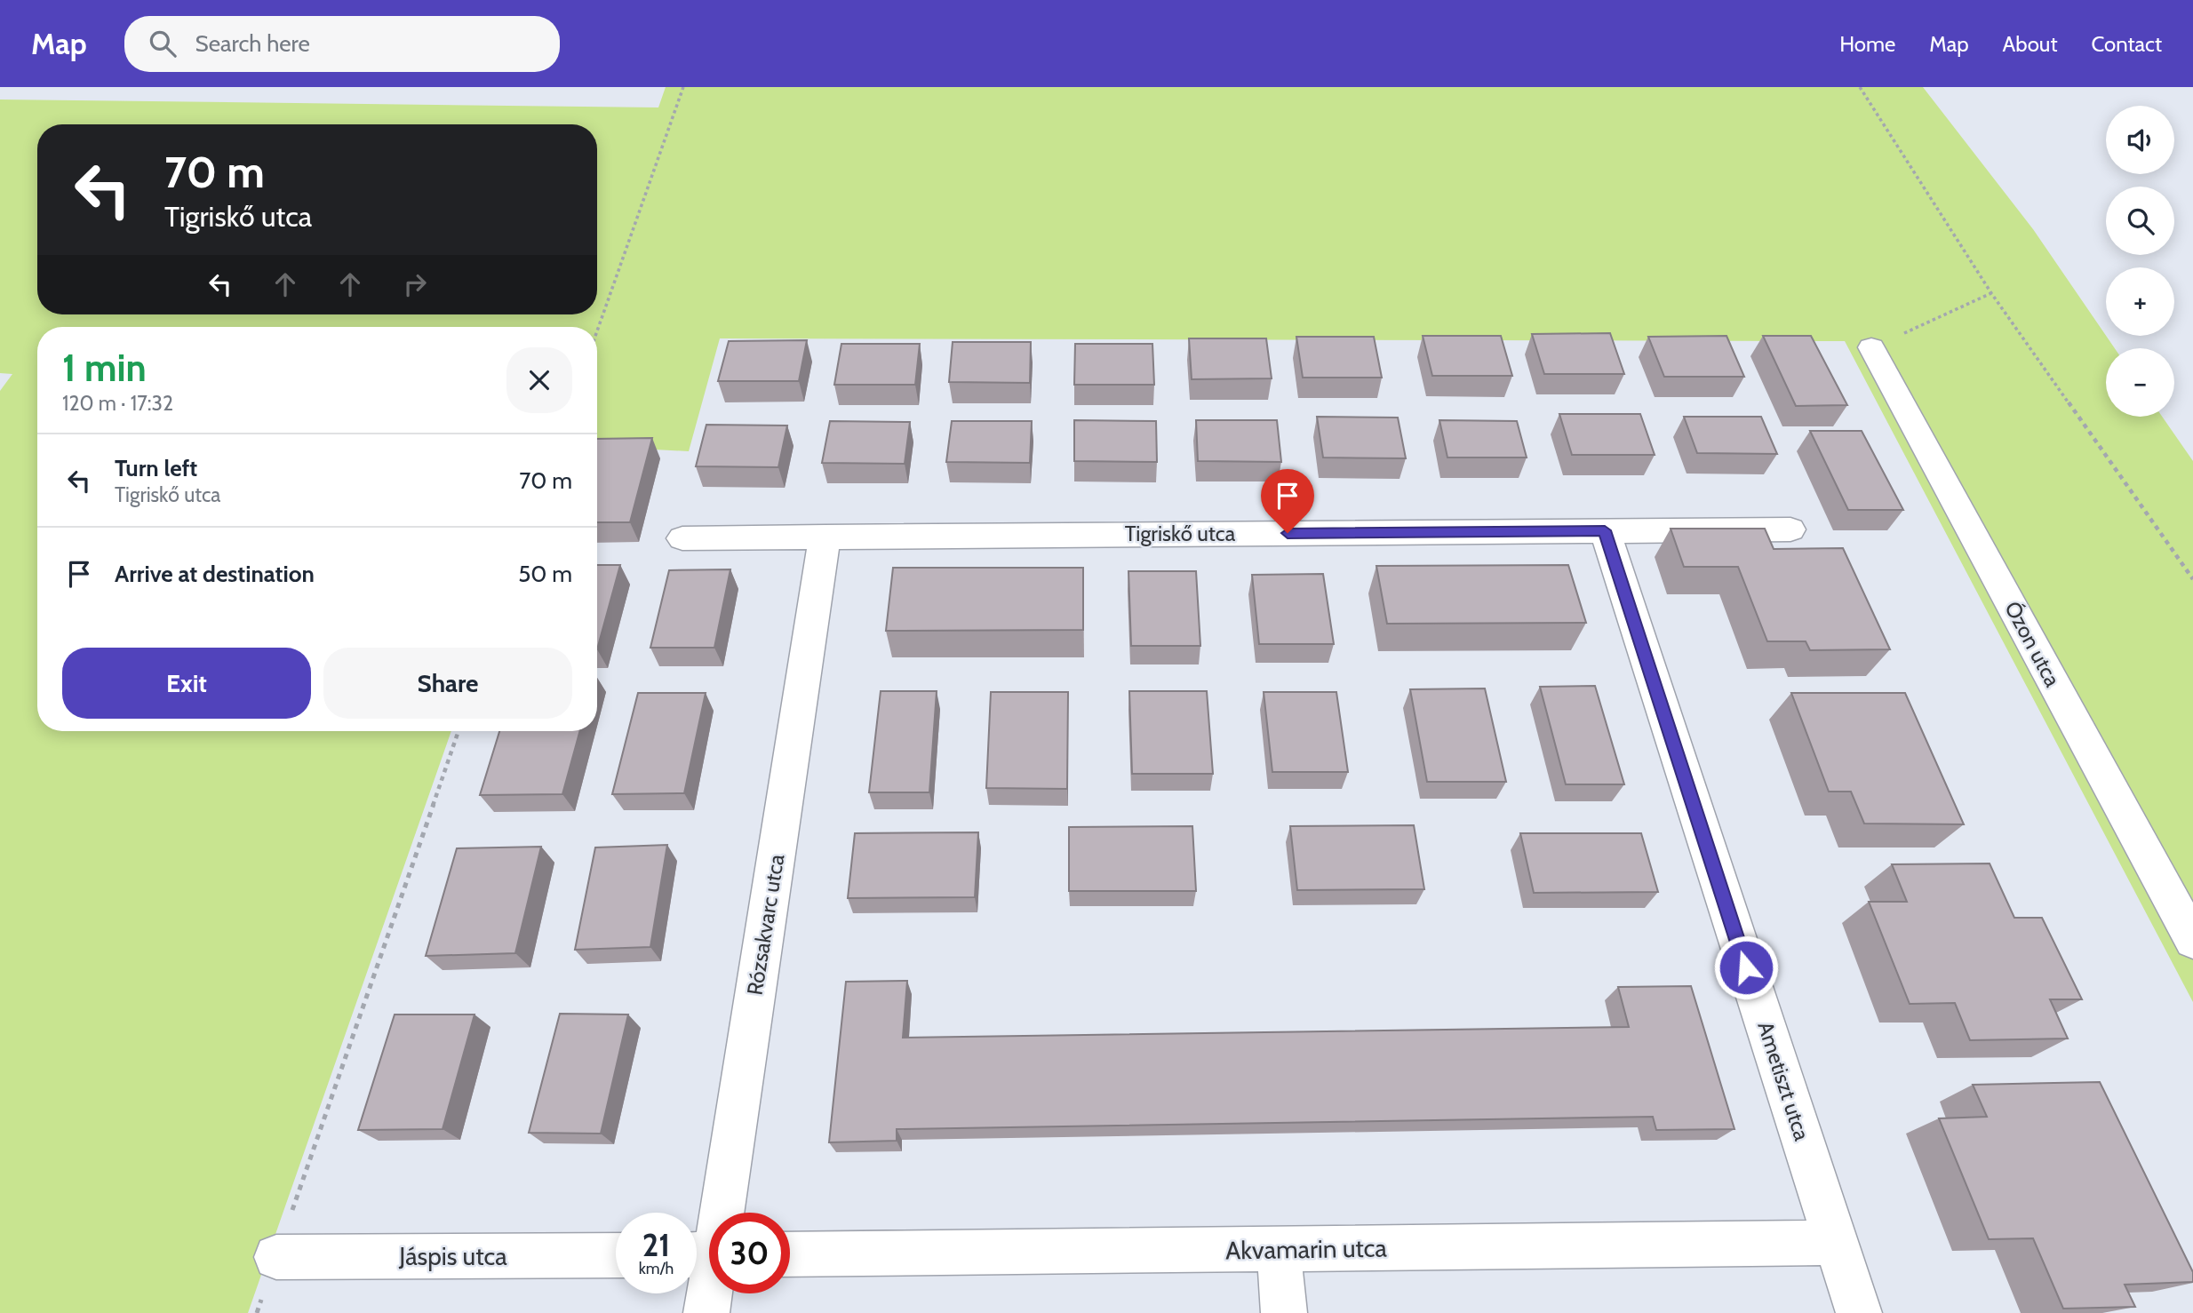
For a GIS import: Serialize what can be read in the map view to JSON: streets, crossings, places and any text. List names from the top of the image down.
{
  "streets": {
    "street": [
      "Tigriskő utca",
      "Ózon utca",
      "Rózsakvarc utca",
      "Ametiszt utca",
      "Akvamarin utca",
      "Jáspis utca"
    ]
  },
  "crossings": [
    ["Tigriskő utca", "Rózsakvarc utca"],
    ["Tigriskő utca", "Ametiszt utca"],
    ["Ametiszt utca", "Akvamarin utca"]
  ],
  "page": {
    "header": "Map",
    "search": "Search here",
    "nav": [
      "Home",
      "Map",
      "About",
      "Contact"
    ],
    "map_buttons": ["+", "−"],
    "turn": ["70 m", "Tigriskő utca"],
    "heading": ["1 min", "120 m · 17:32"],
    "list": [
      {
        "name": "Turn left",
        "note": "Tigriskő utca",
        "value": "70 m"
      },
      {
        "name": "Arrive at destination",
        "value": "50 m"
      }
    ],
    "buttons": ["Exit", "Share"],
    "speed": "21 km/h",
    "limit": "30"
  }
}
